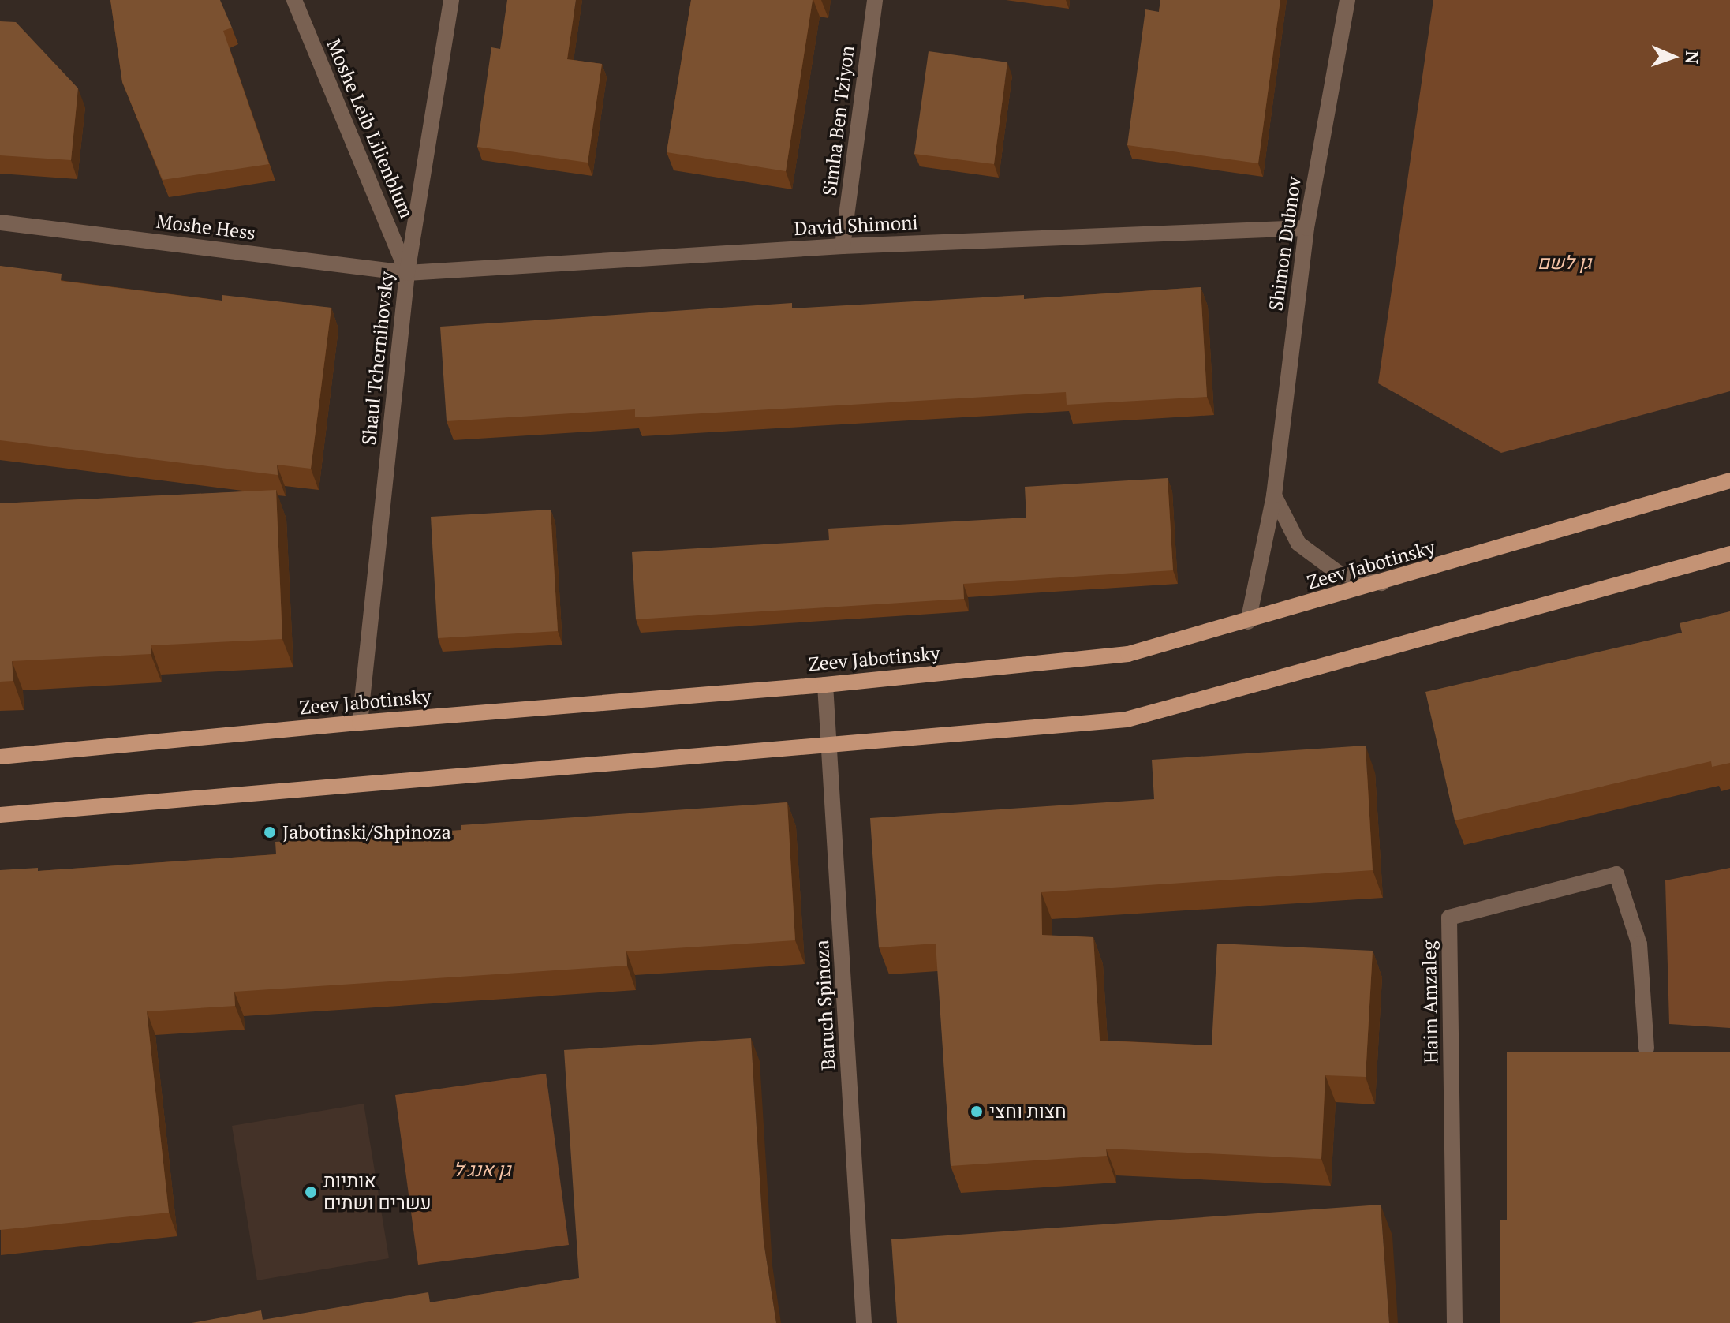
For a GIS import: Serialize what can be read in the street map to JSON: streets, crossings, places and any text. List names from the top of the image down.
{
  "streets": {
    "main road": ["Zeev Jabotinsky"],
    "street": [
      "Simha Ben Tziyon",
      "Moshe Leib Lilienblum",
      "David Shimoni",
      "Moshe Hess",
      "Shimon Dubnov",
      "Shaul Tchernihovsky",
      "Haim Amzaleg",
      "Baruch Spinoza"
    ]
  },
  "crossings": [
    ["Simha Ben Tziyon", "David Shimoni"],
    ["Moshe Leib Lilienblum", "David Shimoni"],
    ["Moshe Leib Lilienblum", "Moshe Hess"],
    ["Moshe Leib Lilienblum", "Shaul Tchernihovsky"],
    ["David Shimoni", "Moshe Hess"],
    ["David Shimoni", "Shimon Dubnov"],
    ["David Shimoni", "Shaul Tchernihovsky"],
    ["Moshe Hess", "Shaul Tchernihovsky"],
    ["Shimon Dubnov", "Zeev Jabotinsky"],
    ["Shaul Tchernihovsky", "Zeev Jabotinsky"],
    ["Zeev Jabotinsky", "Baruch Spinoza"]
  ],
  "parks": ["גן לשם", "גן אנג'ל"],
  "places": ["Jabotinski/Shpinoza", "חצות וחצי", "אותיות עשרים ושתים"],
  "north": "right"
}
